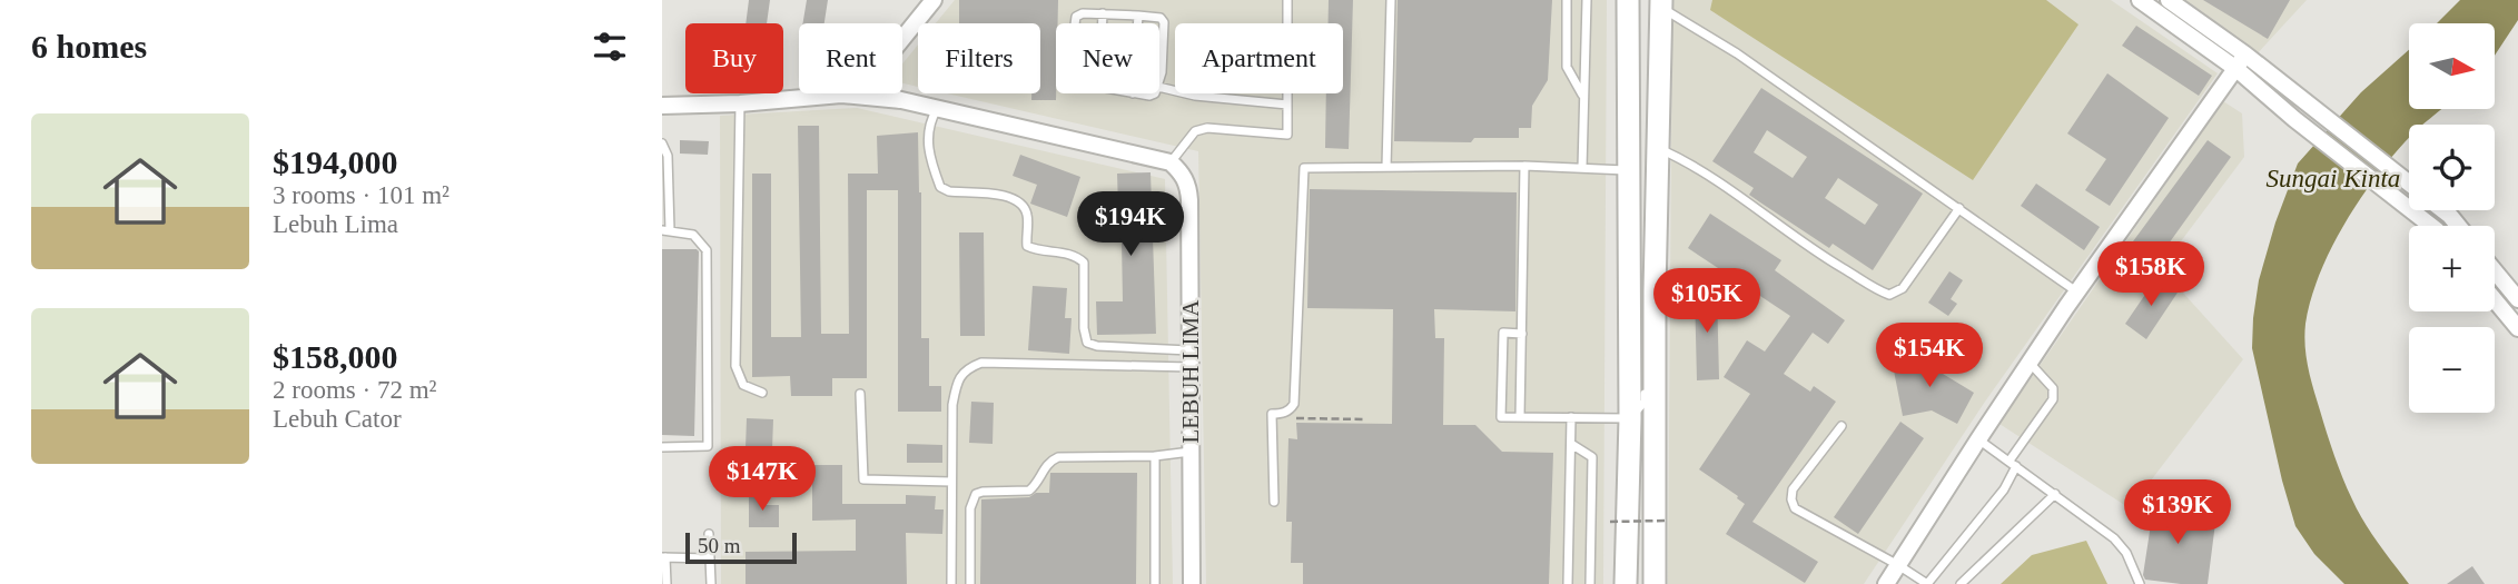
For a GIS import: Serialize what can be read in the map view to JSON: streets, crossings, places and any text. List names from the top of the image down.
{
  "streets": {
    "street": ["LEBUH LIMA"]
  },
  "water": ["Sungai Kinta"],
  "scale_bar": "50 m",
  "north": "right",
  "page": {
    "heading": "6 homes",
    "map_buttons": ["+", "−"],
    "chip": [
      "Buy",
      "Rent",
      "Filters",
      "New",
      "Apartment"
    ],
    "list": [
      {
        "name": "$194,000",
        "note": "3 rooms · 101 m² · Lebuh Lima"
      },
      {
        "name": "$158,000",
        "note": "2 rooms · 72 m² · Lebuh Cator"
      }
    ],
    "price": [
      "$194K",
      "$158K",
      "$105K",
      "$154K",
      "$147K",
      "$139K"
    ],
    "scale": "50 m"
  }
}
